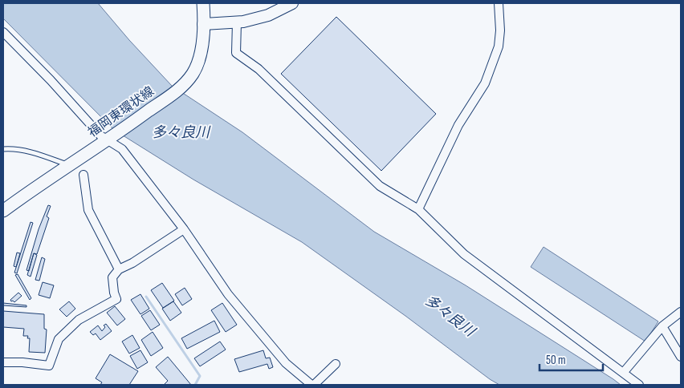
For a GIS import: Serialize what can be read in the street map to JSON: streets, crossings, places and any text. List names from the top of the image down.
{
  "streets": {
    "main road": ["福岡東環状線"]
  },
  "water": ["多々良川"],
  "scale_bar": "50 m"
}
